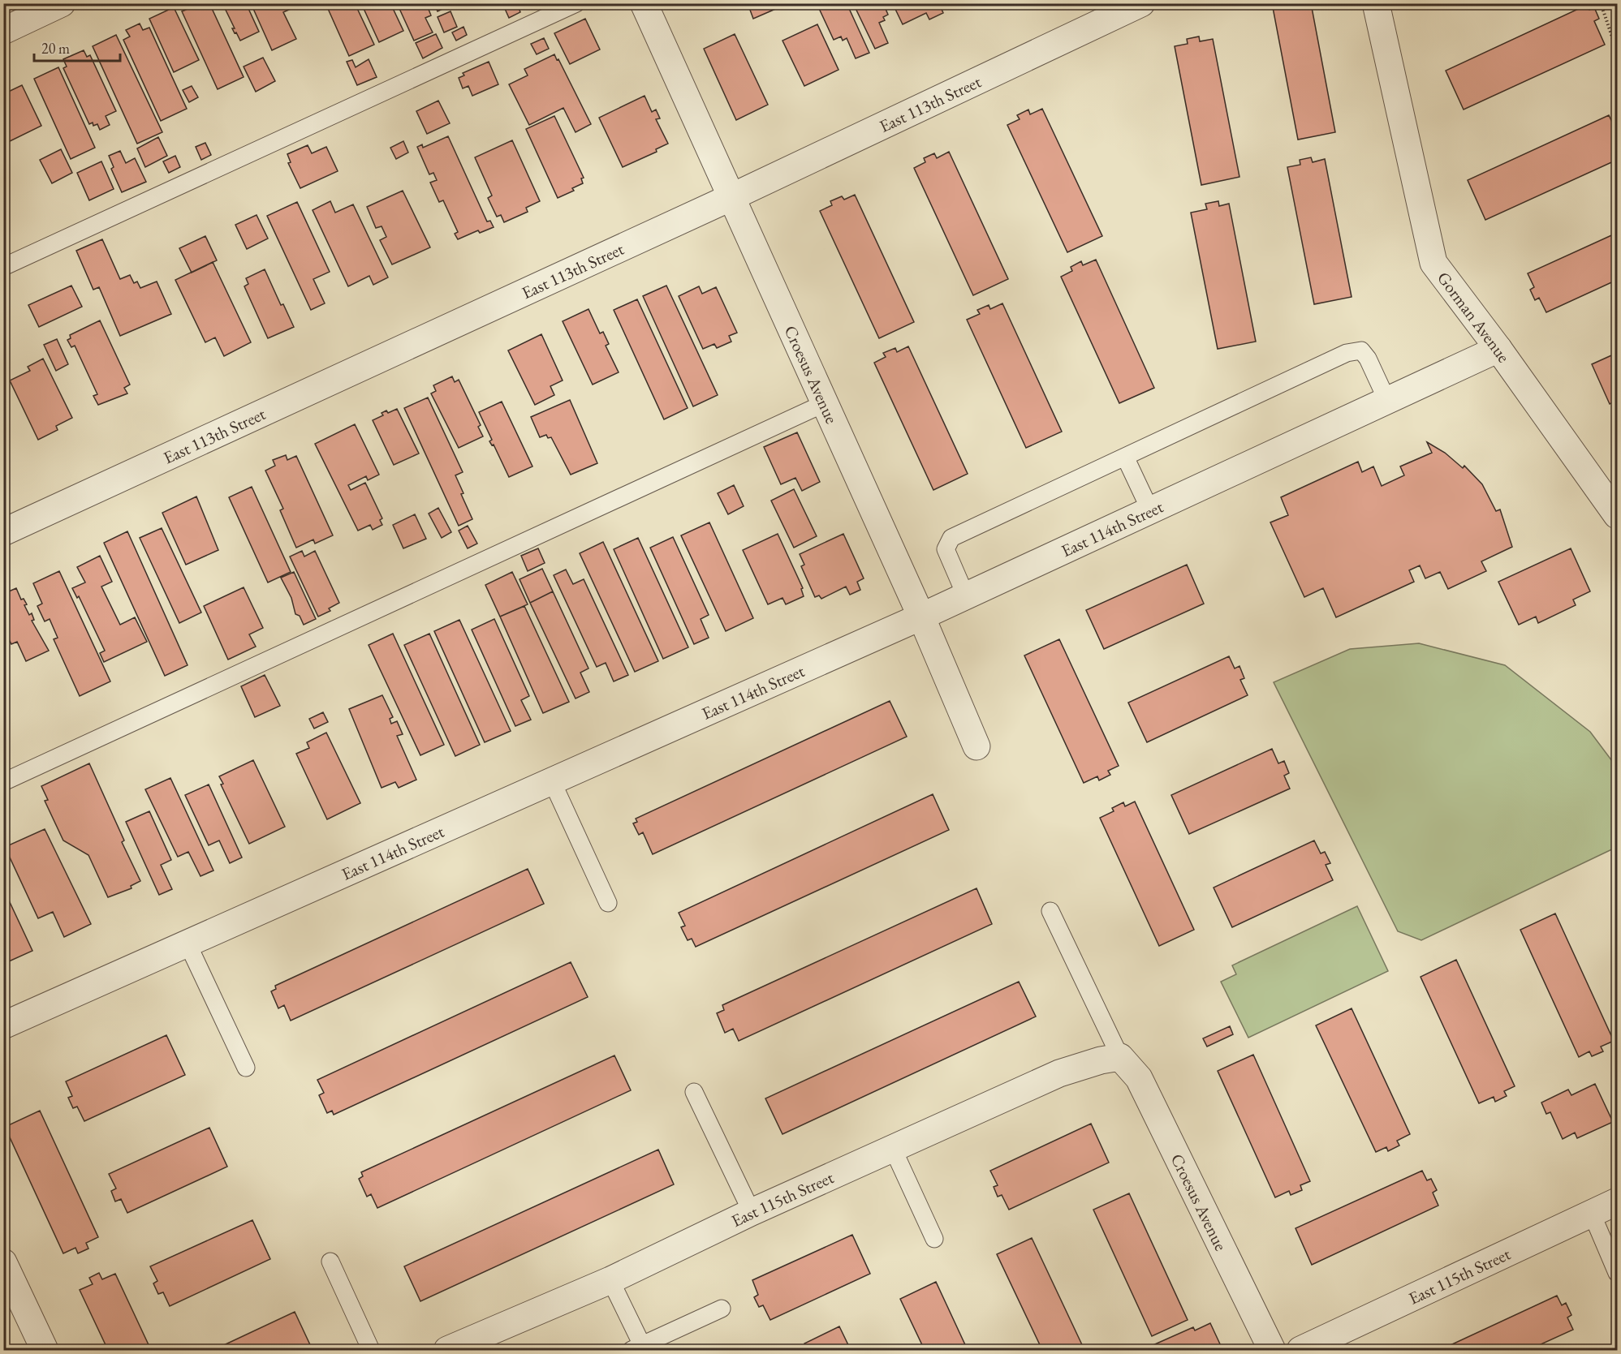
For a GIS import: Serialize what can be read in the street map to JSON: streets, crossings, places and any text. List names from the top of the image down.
{
  "streets": {
    "street": [
      "East 113th Street",
      "Gorman Avenue",
      "Croesus Avenue",
      "East 114th Street",
      "East 115th Street"
    ]
  },
  "crossings": [
    ["East 113th Street", "Croesus Avenue"],
    ["Gorman Avenue", "East 114th Street"],
    ["Croesus Avenue", "East 114th Street"],
    ["Croesus Avenue", "East 115th Street"]
  ],
  "scale_bar": "20 m"
}
